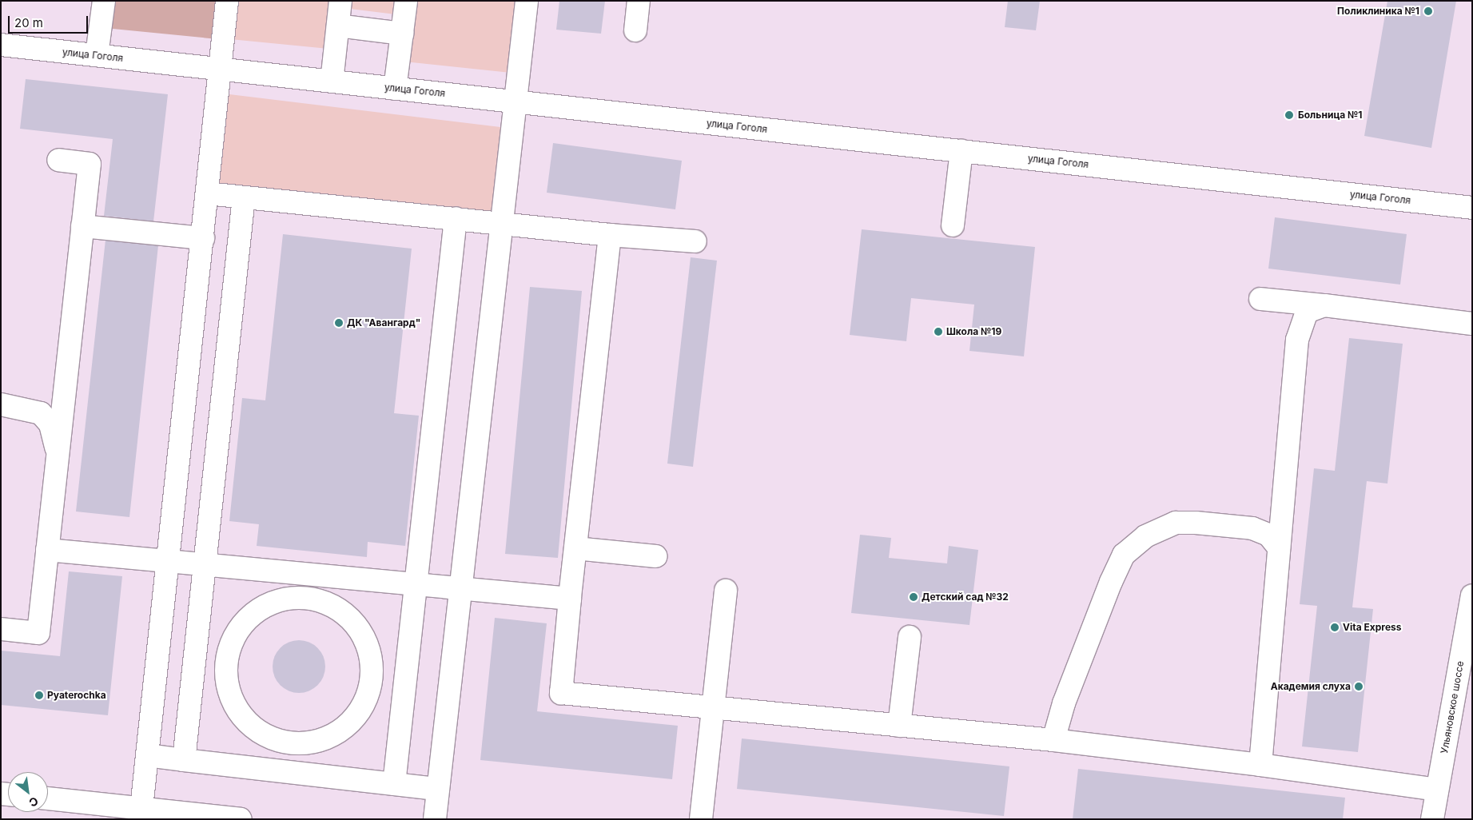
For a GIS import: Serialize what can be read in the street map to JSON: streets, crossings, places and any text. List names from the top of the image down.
{
  "streets": {
    "street": ["улица Гоголя", "Ульяновское шоссе"]
  },
  "places": [
    "Поликлиника №1",
    "Больница №1",
    "ДК \"Авангард\"",
    "Школа №19",
    "Детский сад №32",
    "Vita Express",
    "Академия слуха",
    "Pyaterochka"
  ],
  "scale_bar": "20 m",
  "north": "bottom right"
}
